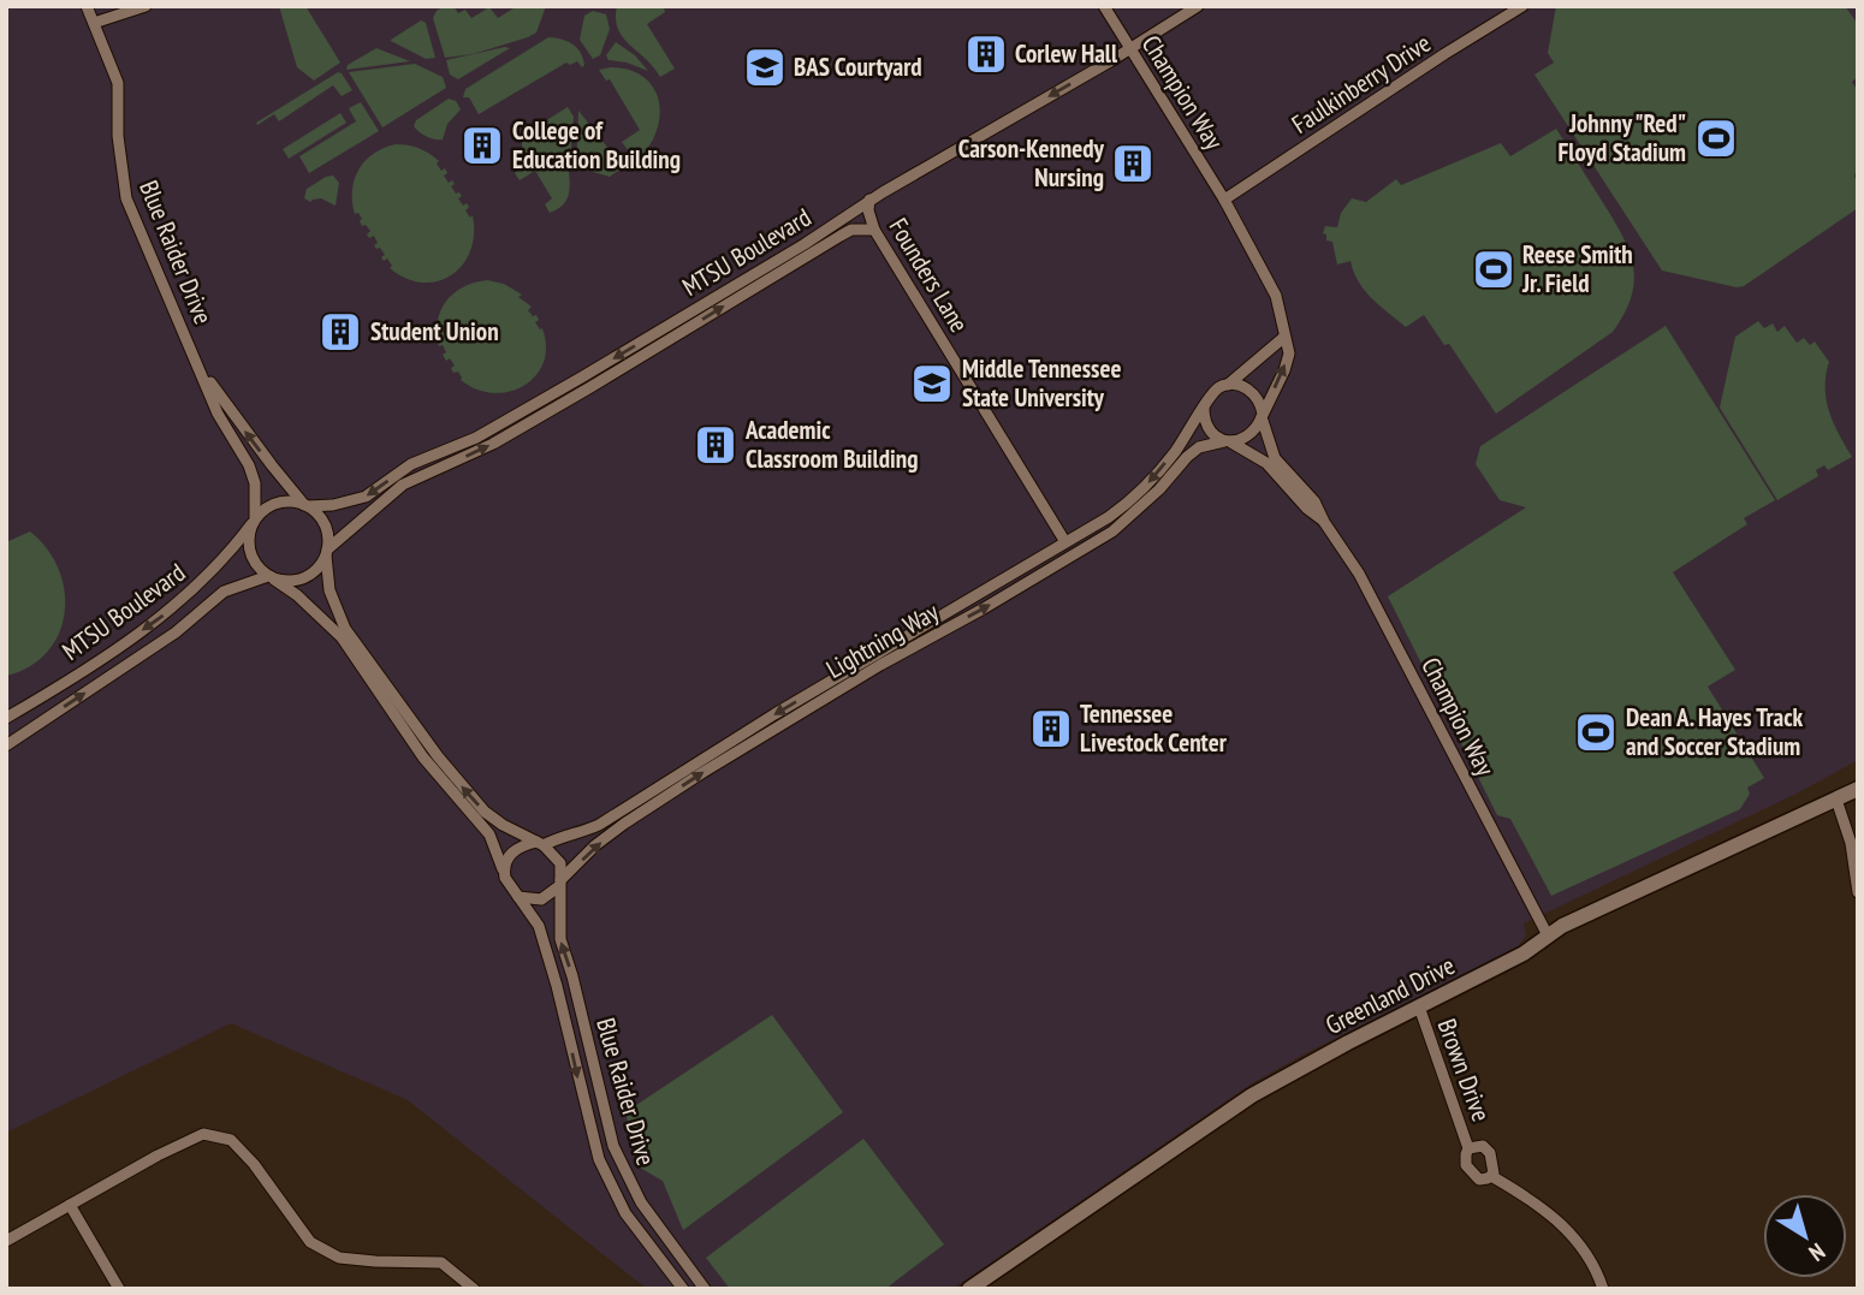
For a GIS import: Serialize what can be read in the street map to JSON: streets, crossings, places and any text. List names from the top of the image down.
{
  "streets": {
    "street": [
      "Faulkinberry Drive",
      "Champion Way",
      "Blue Raider Drive",
      "MTSU Boulevard",
      "Founders Lane",
      "Lightning Way",
      "Greenland Drive",
      "Brown Drive"
    ]
  },
  "crossings": [
    ["Faulkinberry Drive", "Champion Way"],
    ["Champion Way", "MTSU Boulevard"],
    ["Champion Way", "Lightning Way"],
    ["Champion Way", "Greenland Drive"],
    ["Blue Raider Drive", "MTSU Boulevard"],
    ["Blue Raider Drive", "Lightning Way"],
    ["MTSU Boulevard", "Founders Lane"],
    ["Founders Lane", "Lightning Way"],
    ["Greenland Drive", "Brown Drive"]
  ],
  "places": {
    "building": [
      "Corlew Hall",
      "College of Education Building",
      "Carson-Kennedy Nursing",
      "Student Union",
      "Academic Classroom Building",
      "Tennessee Livestock Center"
    ],
    "school or university": ["BAS Courtyard", "Middle Tennessee State University"],
    "sports": ["Johnny \"Red\" Floyd Stadium", "Reese Smith Jr. Field", "Dean A. Hayes Track and Soccer Stadium"]
  },
  "north": "bottom right"
}
